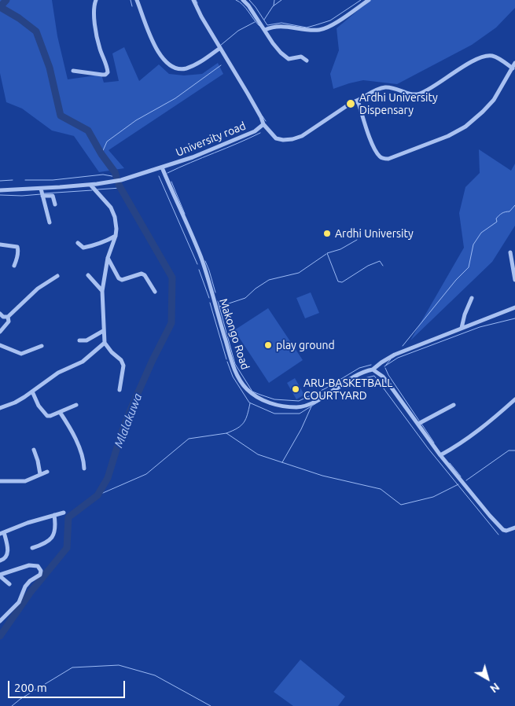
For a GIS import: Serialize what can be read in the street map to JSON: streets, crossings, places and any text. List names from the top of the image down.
{
  "streets": {
    "street": ["University road", "Makongo Road"]
  },
  "crossings": [
    ["University road", "Makongo Road"]
  ],
  "water": ["Mlalakuwa"],
  "places": [
    "Ardhi University Dispensary",
    "Ardhi University",
    "play ground",
    "ARU-BASKETBALL COURTYARD"
  ],
  "scale_bar": "200 m",
  "north": "bottom right"
}
